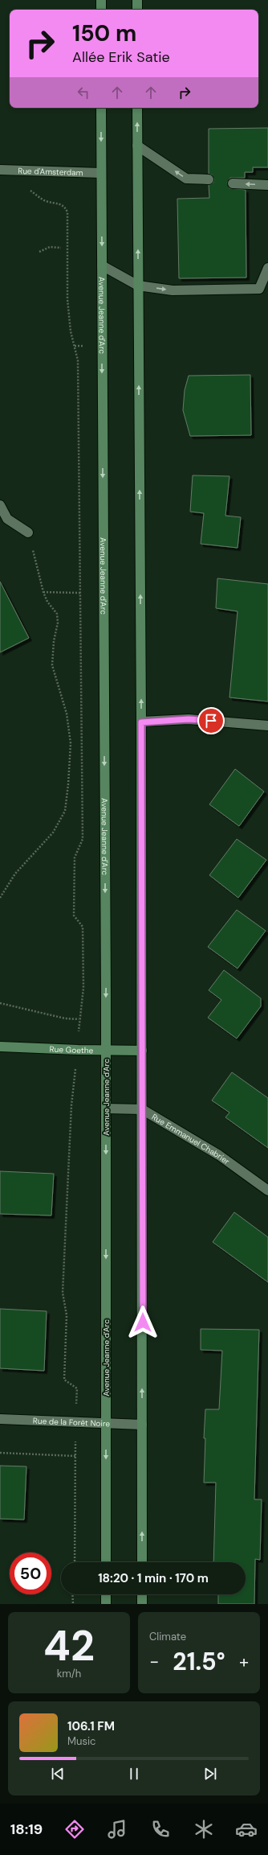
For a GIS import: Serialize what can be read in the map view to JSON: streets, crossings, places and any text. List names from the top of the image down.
{
  "streets": {
    "main road": ["Avenue Jeanne d'Arc", "Rue Goethe"],
    "street": ["Rue d'Amsterdam", "Rue Emmanuel Chabrier", "Rue de la Forêt Noire"]
  },
  "crossings": [
    ["Rue d'Amsterdam", "Avenue Jeanne d'Arc"],
    ["Avenue Jeanne d'Arc", "Rue Goethe"],
    ["Avenue Jeanne d'Arc", "Rue Emmanuel Chabrier"],
    ["Avenue Jeanne d'Arc", "Rue de la Forêt Noire"]
  ],
  "page": {
    "turn": ["150 m", "Allée Erik Satie"],
    "limit": "50",
    "trip": "18:20 · 1 min · 170 m",
    "tile": [
      ["42", "km/h"],
      "Climate"
    ],
    "heat": ["−", "21.5°", "+"],
    "song": ["106.1 FM", "Music"],
    "tabs": "18:19"
  }
}
